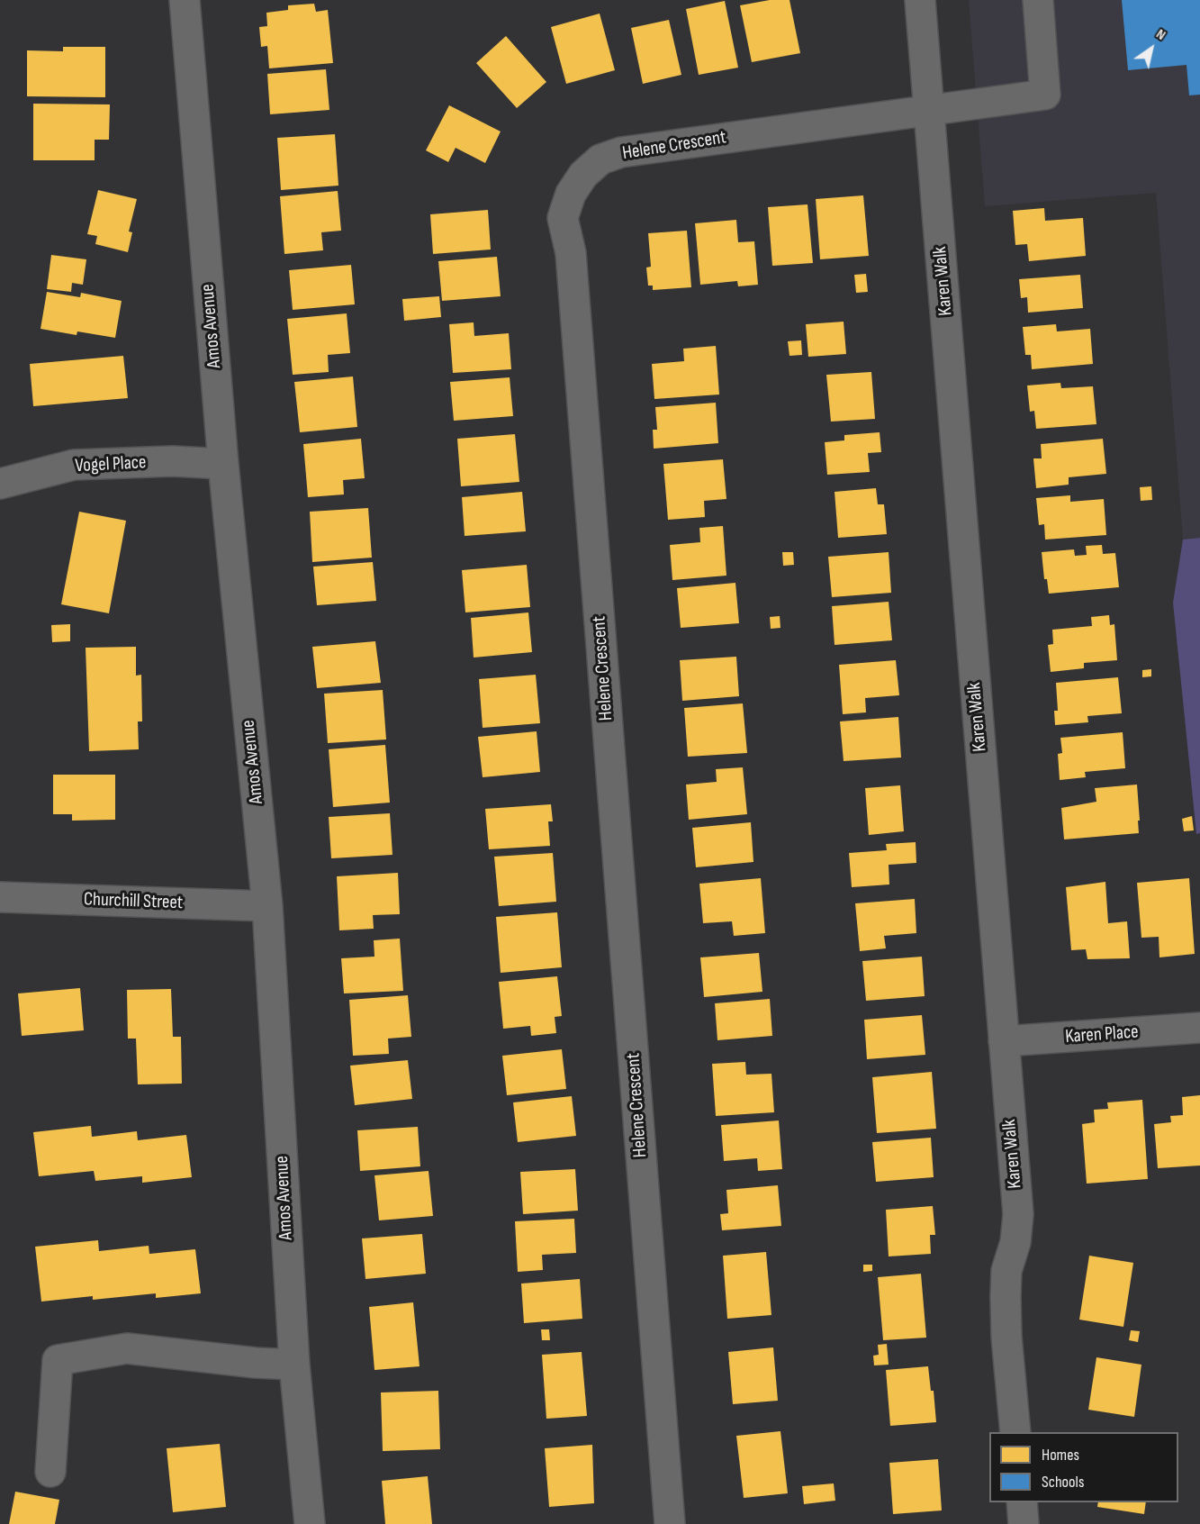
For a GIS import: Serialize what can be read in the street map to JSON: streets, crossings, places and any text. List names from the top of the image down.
{
  "streets": {
    "street": [
      "Helene Crescent",
      "Karen Walk",
      "Amos Avenue",
      "Vogel Place",
      "Churchill Street",
      "Karen Place"
    ]
  },
  "crossings": [
    ["Helene Crescent", "Karen Walk"],
    ["Karen Walk", "Karen Place"],
    ["Amos Avenue", "Vogel Place"],
    ["Amos Avenue", "Churchill Street"]
  ],
  "legend": ["Homes", "Schools"],
  "north": "top right"
}
